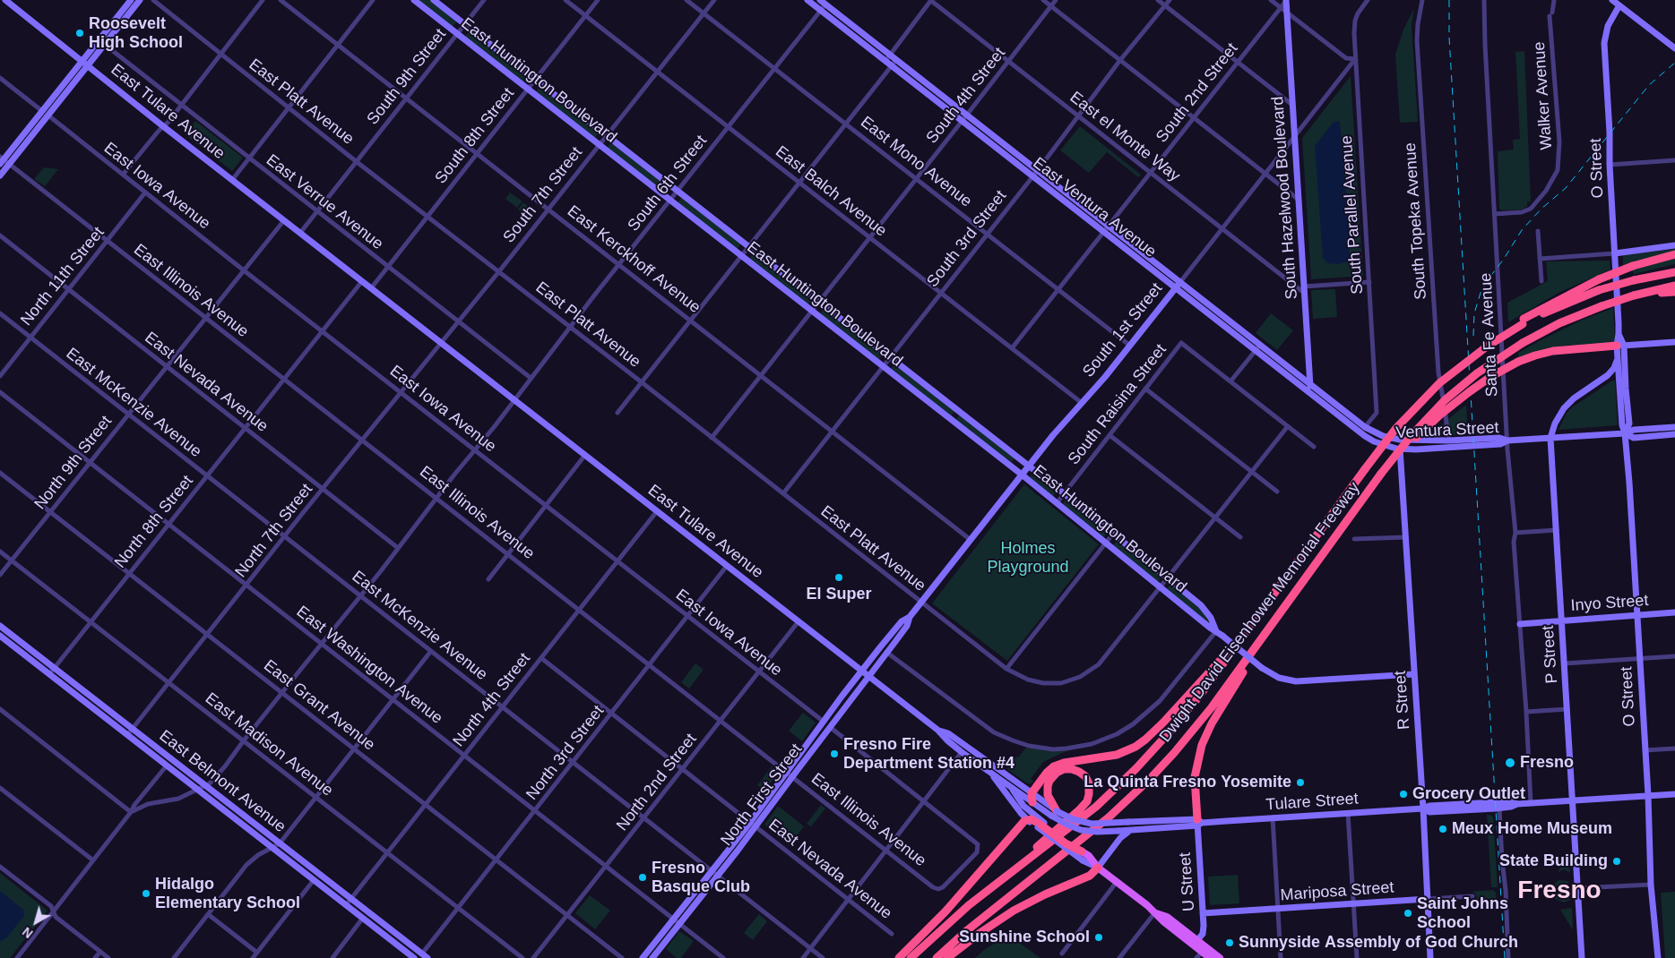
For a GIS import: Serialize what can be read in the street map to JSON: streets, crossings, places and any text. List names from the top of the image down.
{
  "streets": {
    "highway": ["Dwight David Eisenhower Memorial Freeway"],
    "main road": [
      "East Huntington Boulevard",
      "East Tulare Avenue",
      "O Street",
      "South Hazelwood Boulevard",
      "East Ventura Avenue",
      "South 1st Street",
      "Ventura Street",
      "Inyo Street",
      "P Street",
      "R Street",
      "East Belmont Avenue",
      "North First Street",
      "Tulare Street",
      "U Street",
      "Mariposa Street"
    ],
    "street": [
      "South 9th Street",
      "South 2nd Street",
      "South 4th Street",
      "Walker Avenue",
      "East Platt Avenue",
      "South 8th Street",
      "East el Monte Way",
      "East Mono Avenue",
      "South 6th Street",
      "East Iowa Avenue",
      "East Balch Avenue",
      "South 7th Street",
      "East Verrue Avenue",
      "South Parallel Avenue",
      "South Topeka Avenue",
      "South 3rd Street",
      "East Kerckhoff Avenue",
      "North 11th Street",
      "East Illinois Avenue",
      "Santa Fe Avenue",
      "East Nevada Avenue",
      "East McKenzie Avenue",
      "South Raisina Street",
      "North 9th Street",
      "North 8th Street",
      "North 7th Street",
      "East Washington Avenue",
      "North 4th Street",
      "East Grant Avenue",
      "East Madison Avenue",
      "North 3rd Street",
      "North 2nd Street"
    ]
  },
  "crossings": [
    ["South 9th Street", "East Huntington Boulevard"],
    ["South 9th Street", "East Platt Avenue"],
    ["South 9th Street", "East Tulare Avenue"],
    ["South 9th Street", "East Verrue Avenue"],
    ["South 9th Street", "East Kerckhoff Avenue"],
    ["East Huntington Boulevard", "South 4th Street"],
    ["East Huntington Boulevard", "East Platt Avenue"],
    ["East Huntington Boulevard", "South 8th Street"],
    ["East Huntington Boulevard", "South 6th Street"],
    ["East Huntington Boulevard", "South 7th Street"],
    ["East Huntington Boulevard", "South 3rd Street"],
    ["East Huntington Boulevard", "South 1st Street"],
    ["East Huntington Boulevard", "South Raisina Street"],
    ["East Huntington Boulevard", "R Street"],
    ["South 2nd Street", "East el Monte Way"],
    ["South 2nd Street", "East Mono Avenue"],
    ["South 2nd Street", "East Balch Avenue"],
    ["South 2nd Street", "South Hazelwood Boulevard"],
    ["South 2nd Street", "East Ventura Avenue"],
    ["South 4th Street", "East Platt Avenue"],
    ["South 4th Street", "East el Monte Way"],
    ["South 4th Street", "East Mono Avenue"],
    ["South 4th Street", "East Balch Avenue"],
    ["South 4th Street", "East Ventura Avenue"],
    ["South 4th Street", "East Kerckhoff Avenue"],
    ["Walker Avenue", "Santa Fe Avenue"],
    ["East Platt Avenue", "South 8th Street"],
    ["East Platt Avenue", "South 6th Street"],
    ["East Platt Avenue", "South 7th Street"],
    ["East Platt Avenue", "South 3rd Street"],
    ["East Platt Avenue", "South 1st Street"],
    ["East Tulare Avenue", "South 8th Street"],
    ["East Tulare Avenue", "South 6th Street"],
    ["East Tulare Avenue", "South 7th Street"],
    ["East Tulare Avenue", "South 1st Street"],
    ["East Tulare Avenue", "North 9th Street"],
    ["East Tulare Avenue", "North 8th Street"],
    ["East Tulare Avenue", "North 7th Street"],
    ["East Tulare Avenue", "North 4th Street"],
    ["East Tulare Avenue", "North 3rd Street"],
    ["East Tulare Avenue", "North 2nd Street"],
    ["East Tulare Avenue", "Tulare Street"],
    ["South 8th Street", "East Balch Avenue"],
    ["South 8th Street", "East Verrue Avenue"],
    ["South 8th Street", "East Kerckhoff Avenue"],
    ["East el Monte Way", "South Hazelwood Boulevard"],
    ["East el Monte Way", "South 3rd Street"],
    ["East el Monte Way", "South 1st Street"],
    ["East Mono Avenue", "South 6th Street"],
    ["East Mono Avenue", "South 7th Street"],
    ["East Mono Avenue", "South 3rd Street"],
    ["East Mono Avenue", "South 1st Street"],
    ["O Street", "Ventura Street"],
    ["O Street", "Inyo Street"],
    ["O Street", "P Street"],
    ["O Street", "Tulare Street"],
    ["South 6th Street", "East Iowa Avenue"],
    ["South 6th Street", "East Balch Avenue"],
    ["South 6th Street", "East Verrue Avenue"],
    ["South 6th Street", "East Ventura Avenue"],
    ["South 6th Street", "East Kerckhoff Avenue"],
    ["South 6th Street", "East Illinois Avenue"],
    ["South 6th Street", "East Nevada Avenue"],
    ["South 6th Street", "East McKenzie Avenue"],
    ["South 6th Street", "East Washington Avenue"],
    ["South 6th Street", "East Grant Avenue"],
    ["South 6th Street", "East Madison Avenue"],
    ["South 6th Street", "East Belmont Avenue"],
    ["East Iowa Avenue", "North 11th Street"],
    ["East Iowa Avenue", "South 1st Street"],
    ["East Iowa Avenue", "North 9th Street"],
    ["East Iowa Avenue", "North 8th Street"],
    ["East Iowa Avenue", "North 7th Street"],
    ["East Iowa Avenue", "North 4th Street"],
    ["East Iowa Avenue", "North 3rd Street"],
    ["East Iowa Avenue", "North 2nd Street"],
    ["East Iowa Avenue", "North First Street"],
    ["East Balch Avenue", "South 7th Street"],
    ["East Balch Avenue", "South 3rd Street"],
    ["East Balch Avenue", "South 1st Street"],
    ["South 7th Street", "East Verrue Avenue"],
    ["South 7th Street", "East Kerckhoff Avenue"],
    ["South 7th Street", "North 7th Street"],
    ["South Hazelwood Boulevard", "East Ventura Avenue"],
    ["South Hazelwood Boulevard", "South 1st Street"],
    ["East Ventura Avenue", "South Parallel Avenue"],
    ["East Ventura Avenue", "South 3rd Street"],
    ["East Ventura Avenue", "South 1st Street"],
    ["East Ventura Avenue", "Ventura Street"],
    ["South Parallel Avenue", "South 1st Street"],
    ["South Parallel Avenue", "Ventura Street"],
    ["South Topeka Avenue", "Ventura Street"],
    ["South 3rd Street", "East Kerckhoff Avenue"],
    ["East Kerckhoff Avenue", "South 1st Street"],
    ["North 11th Street", "East Illinois Avenue"],
    ["North 11th Street", "East Nevada Avenue"],
    ["North 11th Street", "East McKenzie Avenue"],
    ["East Illinois Avenue", "North 9th Street"],
    ["East Illinois Avenue", "North 8th Street"],
    ["East Illinois Avenue", "North 7th Street"],
    ["East Illinois Avenue", "North 4th Street"],
    ["East Illinois Avenue", "North 3rd Street"],
    ["East Illinois Avenue", "North 2nd Street"],
    ["East Illinois Avenue", "North First Street"],
    ["South 1st Street", "North First Street"],
    ["Santa Fe Avenue", "Ventura Street"],
    ["Santa Fe Avenue", "Inyo Street"],
    ["Santa Fe Avenue", "Tulare Street"],
    ["East Nevada Avenue", "North 9th Street"],
    ["East Nevada Avenue", "North 8th Street"],
    ["East Nevada Avenue", "North 7th Street"],
    ["East Nevada Avenue", "North 4th Street"],
    ["East Nevada Avenue", "North 3rd Street"],
    ["East Nevada Avenue", "North 2nd Street"],
    ["East Nevada Avenue", "North First Street"],
    ["East McKenzie Avenue", "North 9th Street"],
    ["East McKenzie Avenue", "North 8th Street"],
    ["East McKenzie Avenue", "North 7th Street"],
    ["East McKenzie Avenue", "North 4th Street"],
    ["East McKenzie Avenue", "North 3rd Street"],
    ["East McKenzie Avenue", "North 2nd Street"],
    ["East McKenzie Avenue", "North First Street"],
    ["Ventura Street", "P Street"],
    ["Ventura Street", "R Street"],
    ["North 9th Street", "East Washington Avenue"],
    ["North 9th Street", "East Grant Avenue"],
    ["North 9th Street", "East Madison Avenue"],
    ["North 8th Street", "East Washington Avenue"],
    ["North 8th Street", "East Grant Avenue"],
    ["North 8th Street", "East Madison Avenue"],
    ["North 8th Street", "East Belmont Avenue"],
    ["North 7th Street", "East Washington Avenue"],
    ["North 7th Street", "East Grant Avenue"],
    ["North 7th Street", "East Madison Avenue"],
    ["North 7th Street", "East Belmont Avenue"],
    ["Inyo Street", "P Street"],
    ["P Street", "Tulare Street"],
    ["East Washington Avenue", "North 4th Street"],
    ["East Washington Avenue", "North 3rd Street"],
    ["East Washington Avenue", "North 2nd Street"],
    ["East Washington Avenue", "North First Street"],
    ["North 4th Street", "East Grant Avenue"],
    ["North 4th Street", "East Madison Avenue"],
    ["North 4th Street", "East Belmont Avenue"],
    ["R Street", "Tulare Street"],
    ["R Street", "Mariposa Street"],
    ["East Grant Avenue", "North 3rd Street"],
    ["East Grant Avenue", "North 2nd Street"],
    ["East Madison Avenue", "North 3rd Street"],
    ["North 3rd Street", "East Belmont Avenue"],
    ["Tulare Street", "U Street"],
    ["U Street", "Mariposa Street"]
  ],
  "districts": ["Fresno"],
  "parks": ["Holmes Playground"],
  "places": [
    "Roosevelt High School",
    "El Super",
    "Fresno Fire Department Station #4",
    "Fresno",
    "La Quinta Fresno Yosemite",
    "Grocery Outlet",
    "Meux Home Museum",
    "State Building",
    "Fresno Basque Club",
    "Hidalgo Elementary School",
    "Saint Johns School",
    "Sunshine School",
    "Sunnyside Assembly of God Church"
  ],
  "north": "bottom left"
}
